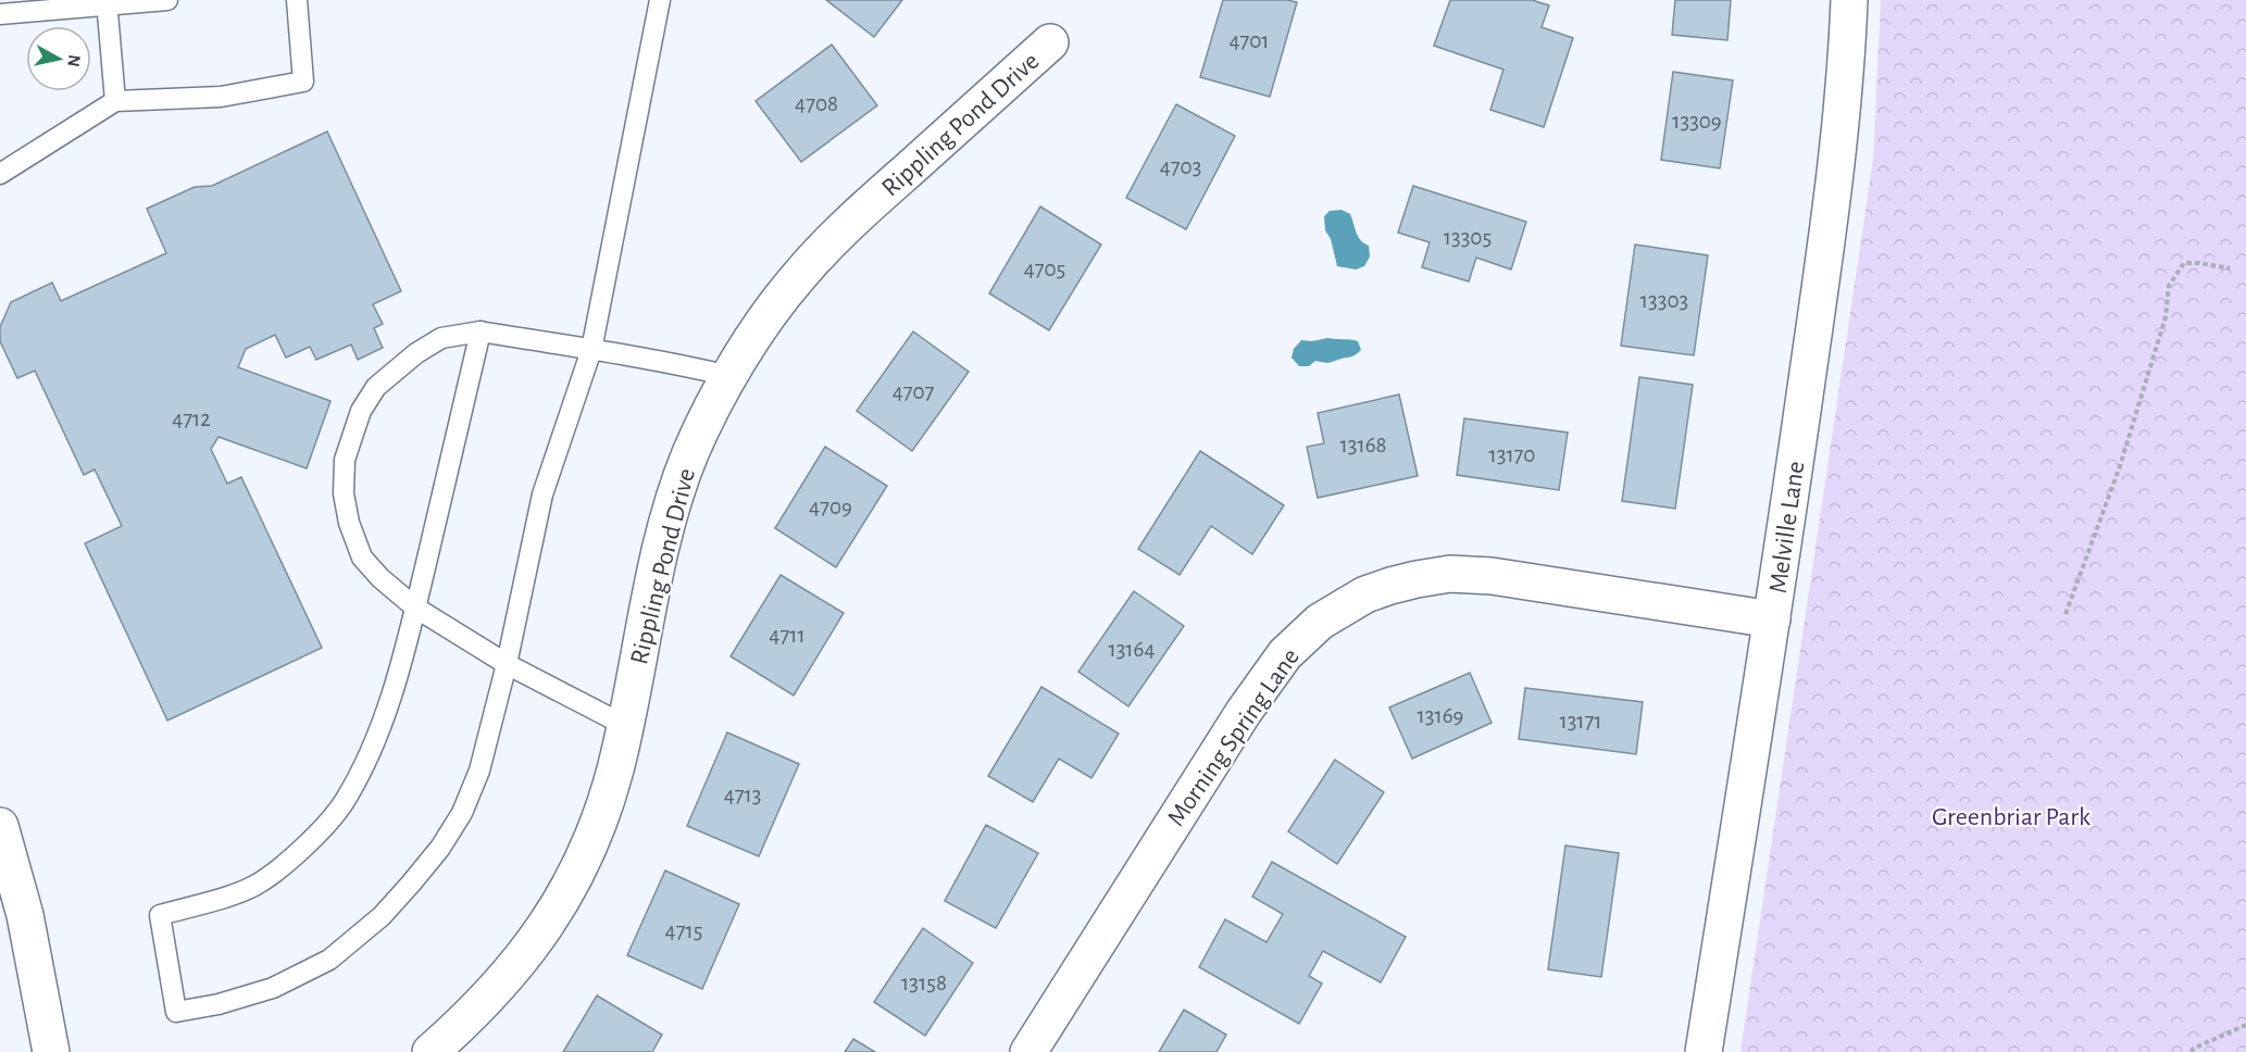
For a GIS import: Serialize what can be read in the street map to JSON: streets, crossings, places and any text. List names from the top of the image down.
{
  "streets": {
    "street": ["Rippling Pond Drive", "Melville Lane", "Morning Spring Lane"]
  },
  "crossings": [
    ["Melville Lane", "Morning Spring Lane"]
  ],
  "parks": ["Greenbriar Park"],
  "house_numbers": [
    "4701",
    "4708",
    "13309",
    "4703",
    "13305",
    "4705",
    "13303",
    "4707",
    "4712",
    "13168",
    "13170",
    "4709",
    "4711",
    "13164",
    "13169",
    "13171",
    "4713",
    "4715",
    "13158"
  ],
  "north": "right"
}
